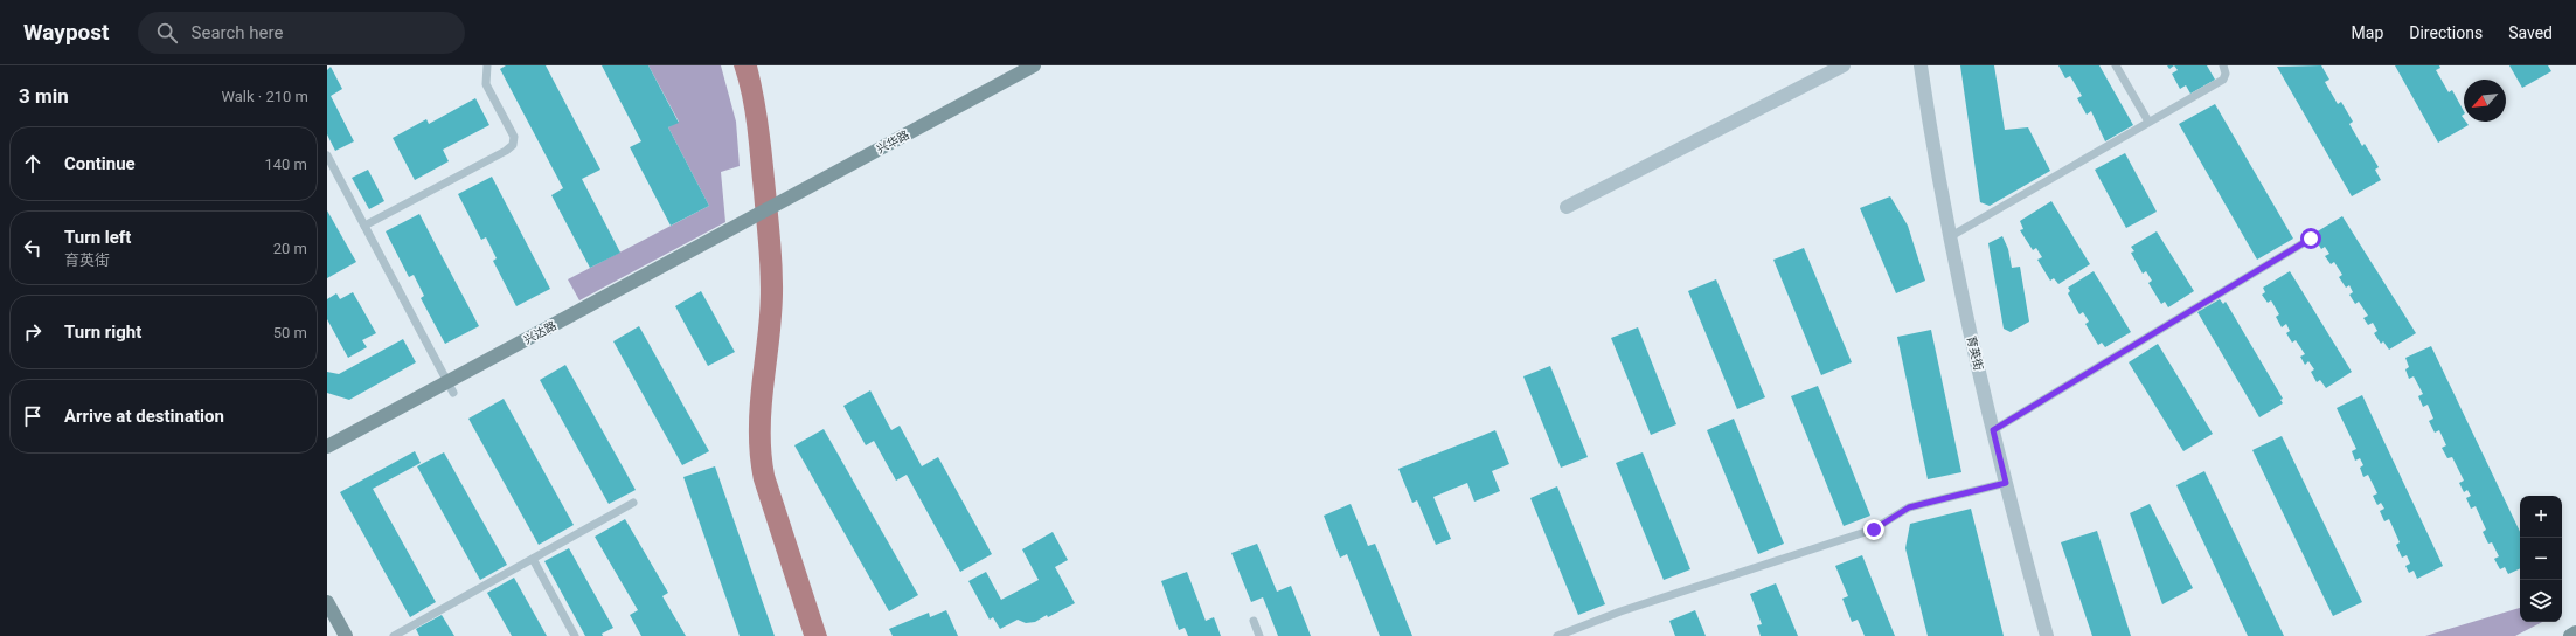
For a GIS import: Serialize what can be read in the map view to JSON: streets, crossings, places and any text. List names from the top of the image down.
{
  "streets": {
    "street": ["兴华路", "兴达路", "育英街"]
  },
  "crossings": [
    ["兴华路", "兴达路"]
  ],
  "north": "bottom left",
  "page": {
    "header": "Waypost",
    "search": "Search here",
    "nav": ["Map", "Directions", "Saved"],
    "heading": ["3 min", "Walk · 210 m"],
    "list": [
      ["Continue", "140 m"],
      ["Turn left", "育英街", "20 m"],
      ["Turn right", "50 m"],
      "Arrive at destination"
    ],
    "map_buttons": ["+", "−"]
  }
}
